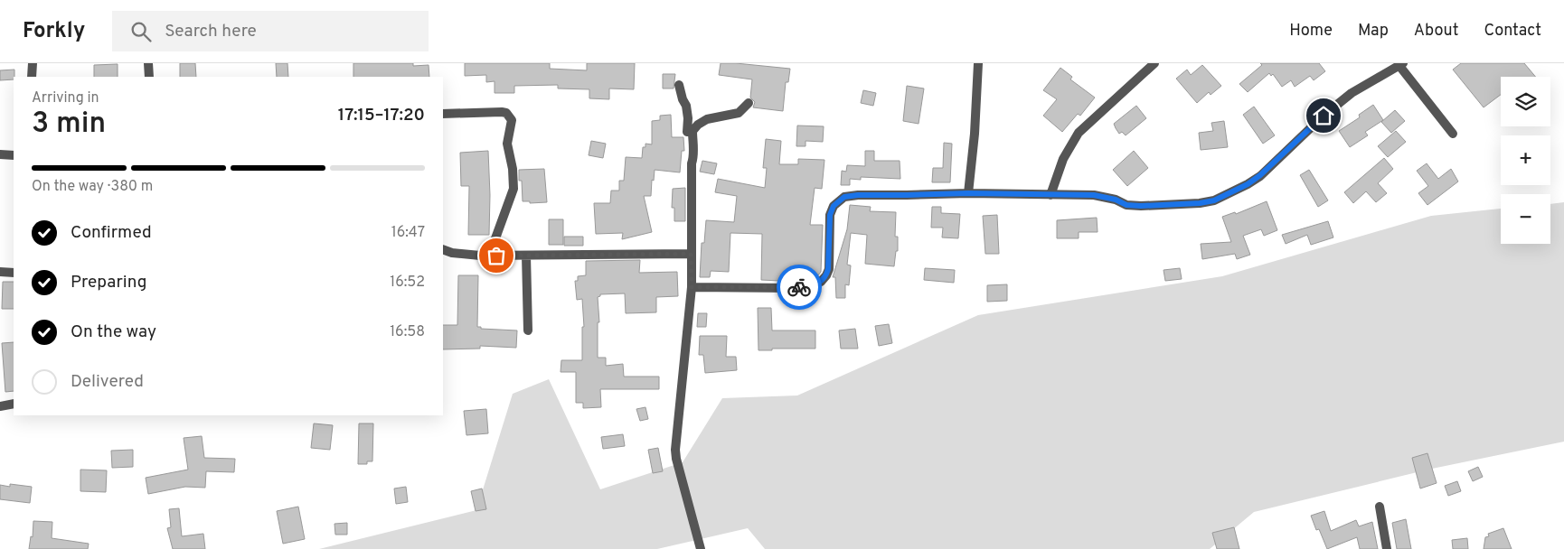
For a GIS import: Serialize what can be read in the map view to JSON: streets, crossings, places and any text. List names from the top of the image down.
{
  "page": {
    "header": "Forkly",
    "search": "Search here",
    "nav": [
      "Home",
      "Map",
      "About",
      "Contact"
    ],
    "map_buttons": ["+", "−"],
    "heading": ["3 min", "Arriving in", "17:15–17:20"],
    "bar": "On the way · 380 m",
    "list": [
      ["Confirmed", "16:47"],
      ["Preparing", "16:52"],
      ["On the way", "16:58"],
      "Delivered"
    ]
  }
}
